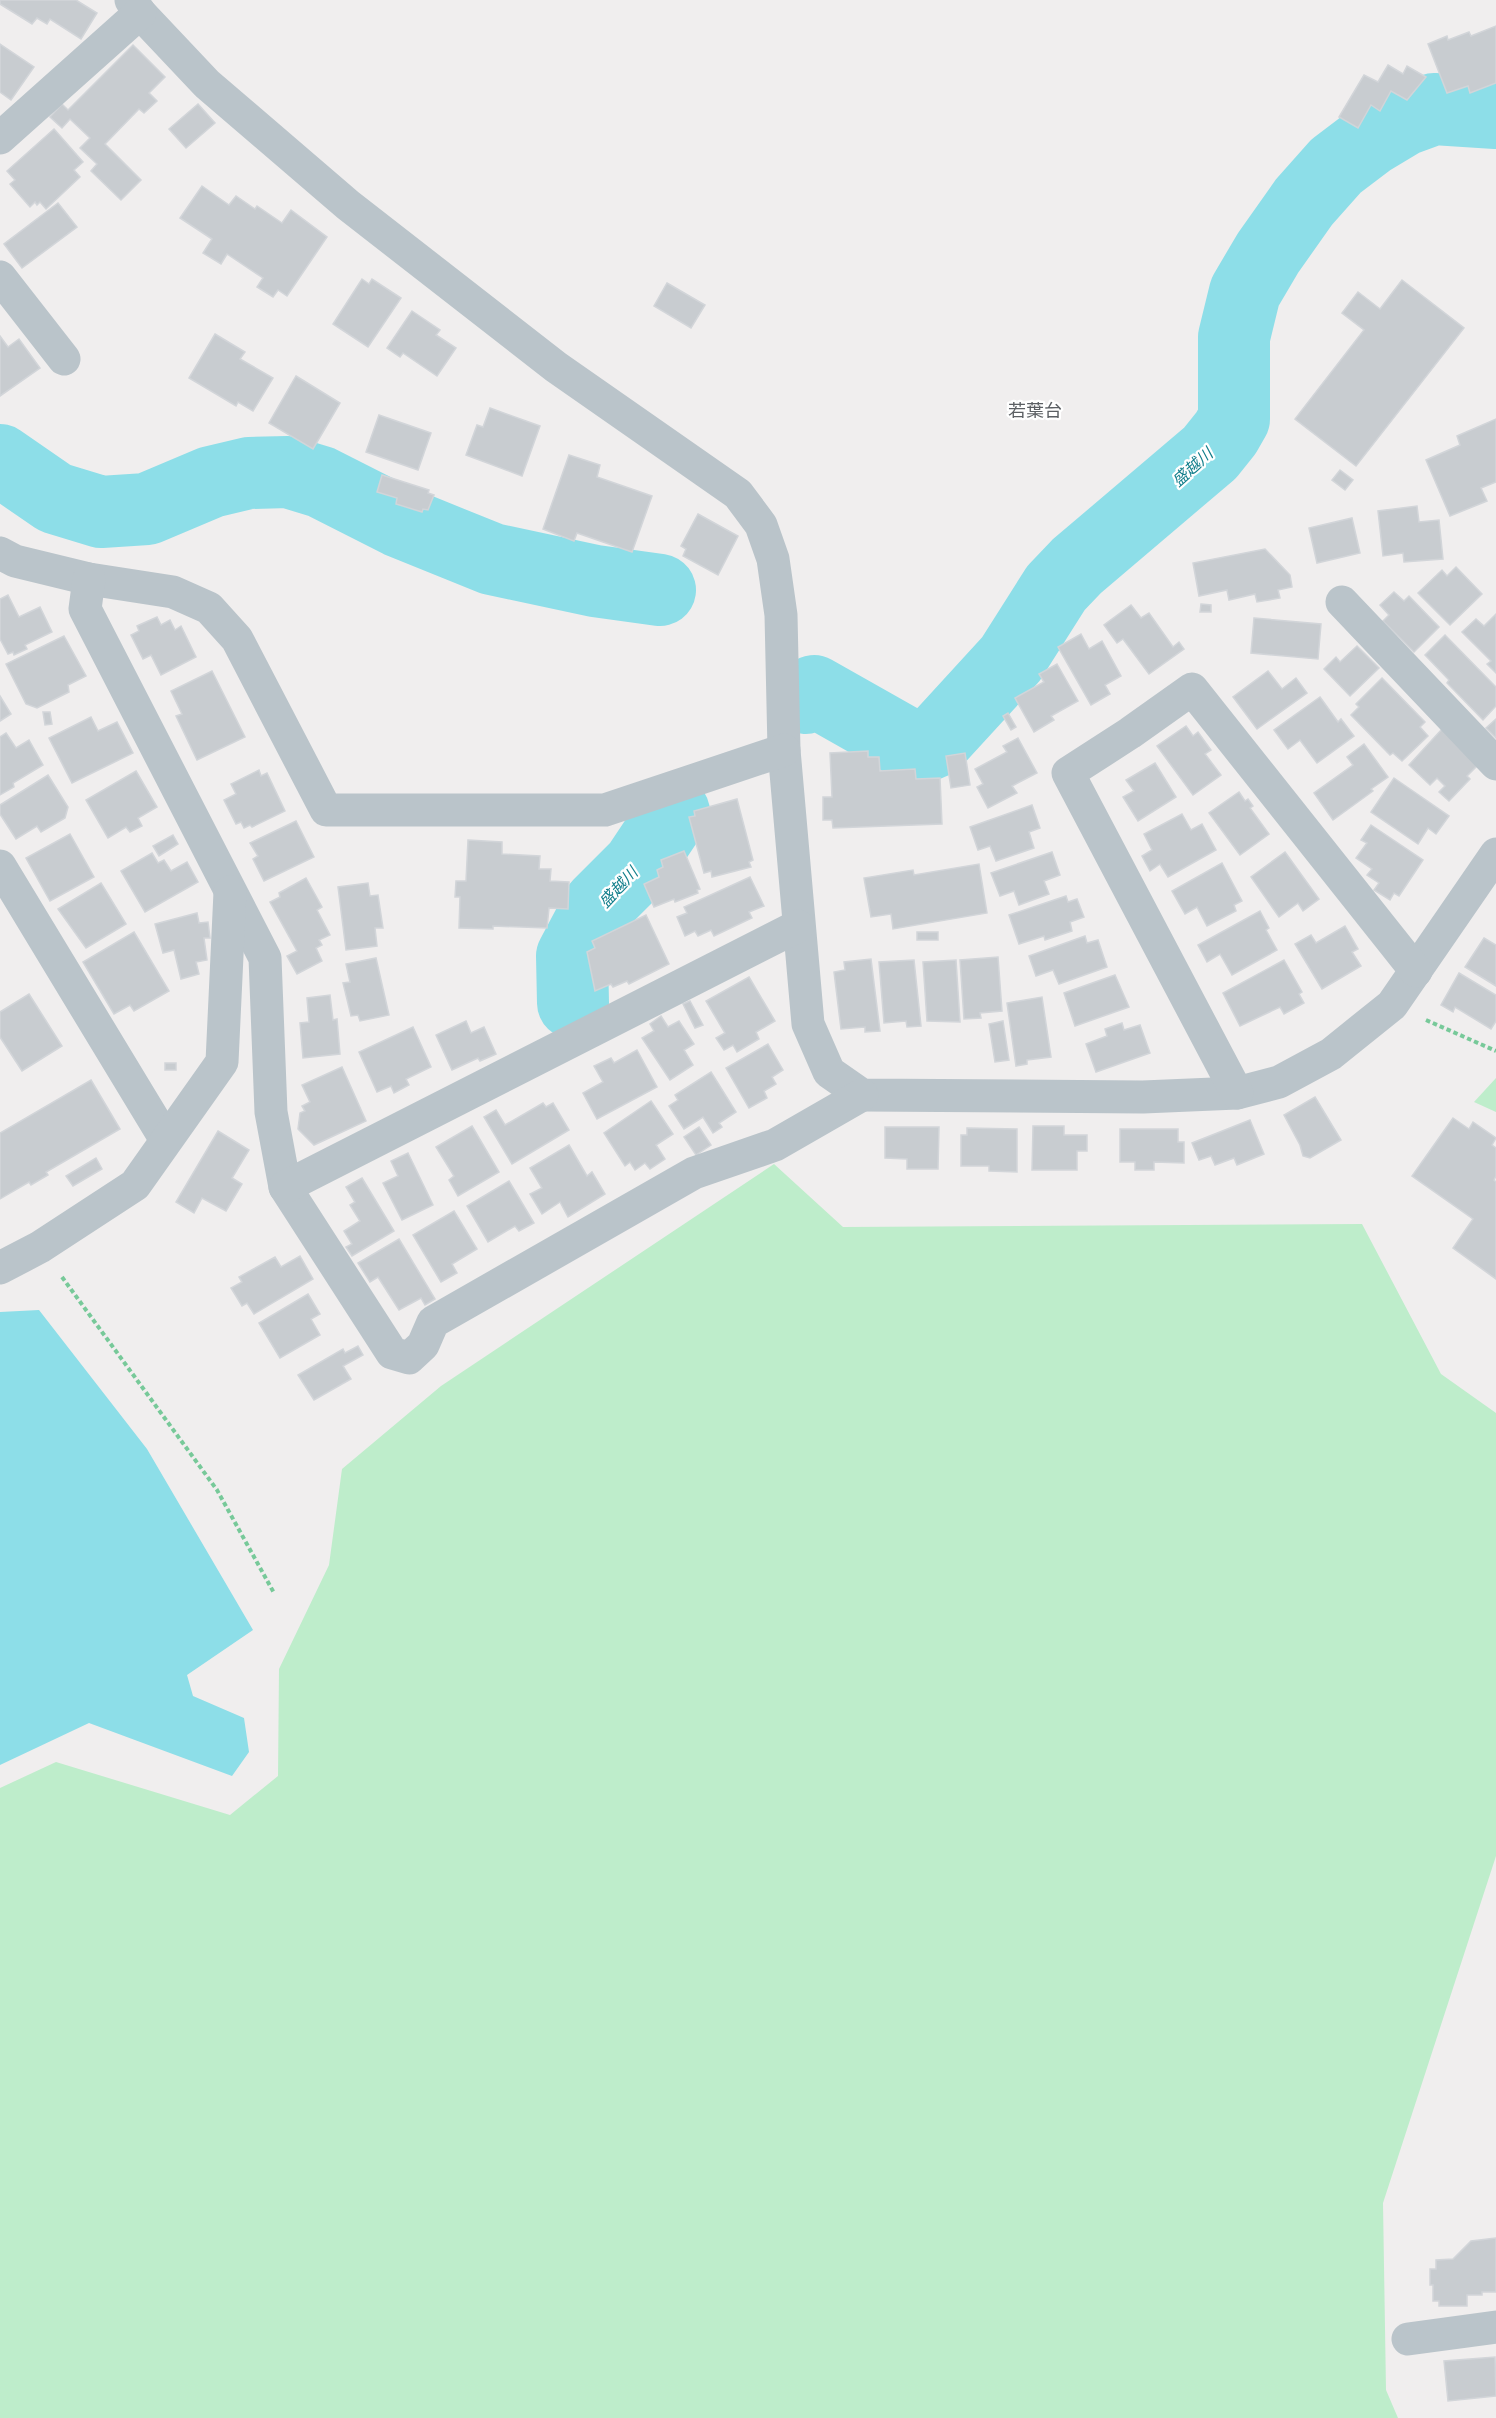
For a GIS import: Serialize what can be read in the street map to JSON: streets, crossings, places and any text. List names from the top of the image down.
{
  "districts": ["若葉台"],
  "water": ["盛越川"]
}
